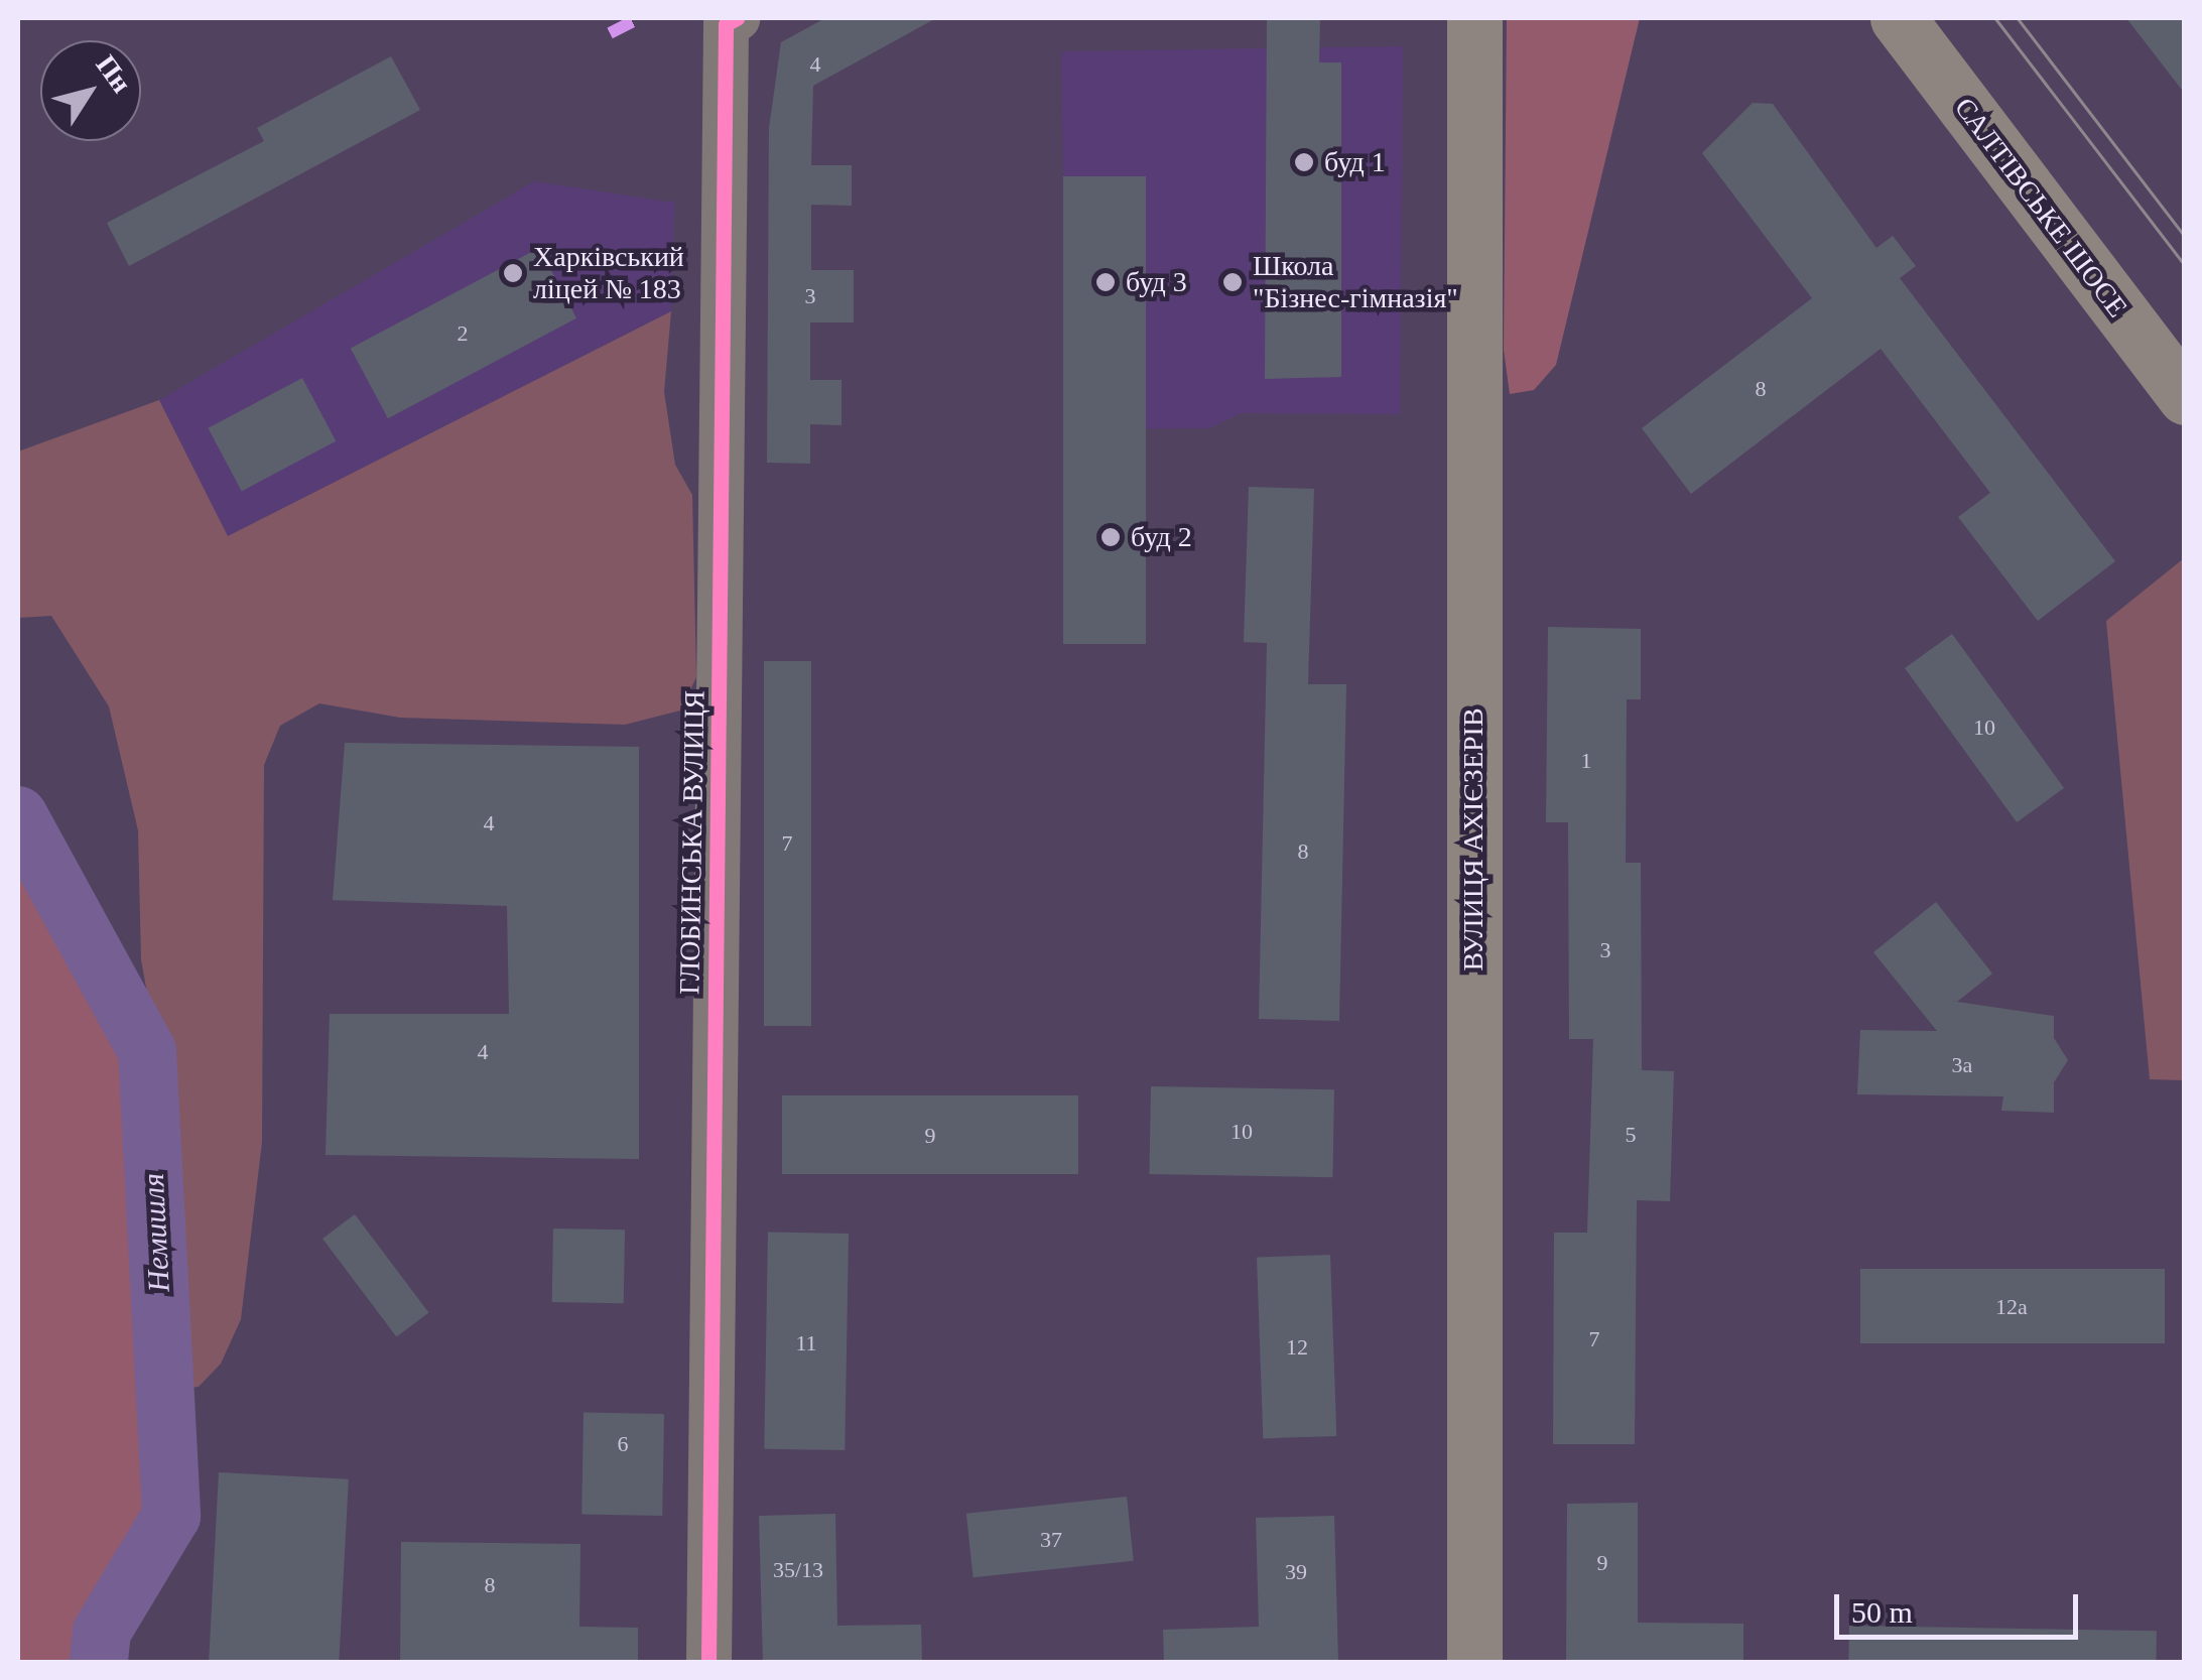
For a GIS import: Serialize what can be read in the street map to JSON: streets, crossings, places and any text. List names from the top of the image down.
{
  "streets": {
    "main road": ["САЛТІВСЬКЕ ШОСЕ", "ВУЛИЦЯ АХІЄЗЕРІВ"],
    "street": ["ГЛОБИНСЬКА ВУЛИЦЯ"]
  },
  "water": ["Немишля"],
  "places": [
    "буд 1",
    "Харківський ліцей № 183",
    "буд 3",
    "Школа \"Бізнес-гімназія\"",
    "буд 2"
  ],
  "house_numbers": [
    "4",
    "3",
    "2",
    "8",
    "10",
    "1",
    "4",
    "7",
    "8",
    "3",
    "4",
    "3а",
    "10",
    "5",
    "9",
    "12а",
    "7",
    "11",
    "12",
    "6",
    "37",
    "9",
    "35/13",
    "39",
    "8"
  ],
  "scale_bar": "50 m",
  "north": "top right"
}
